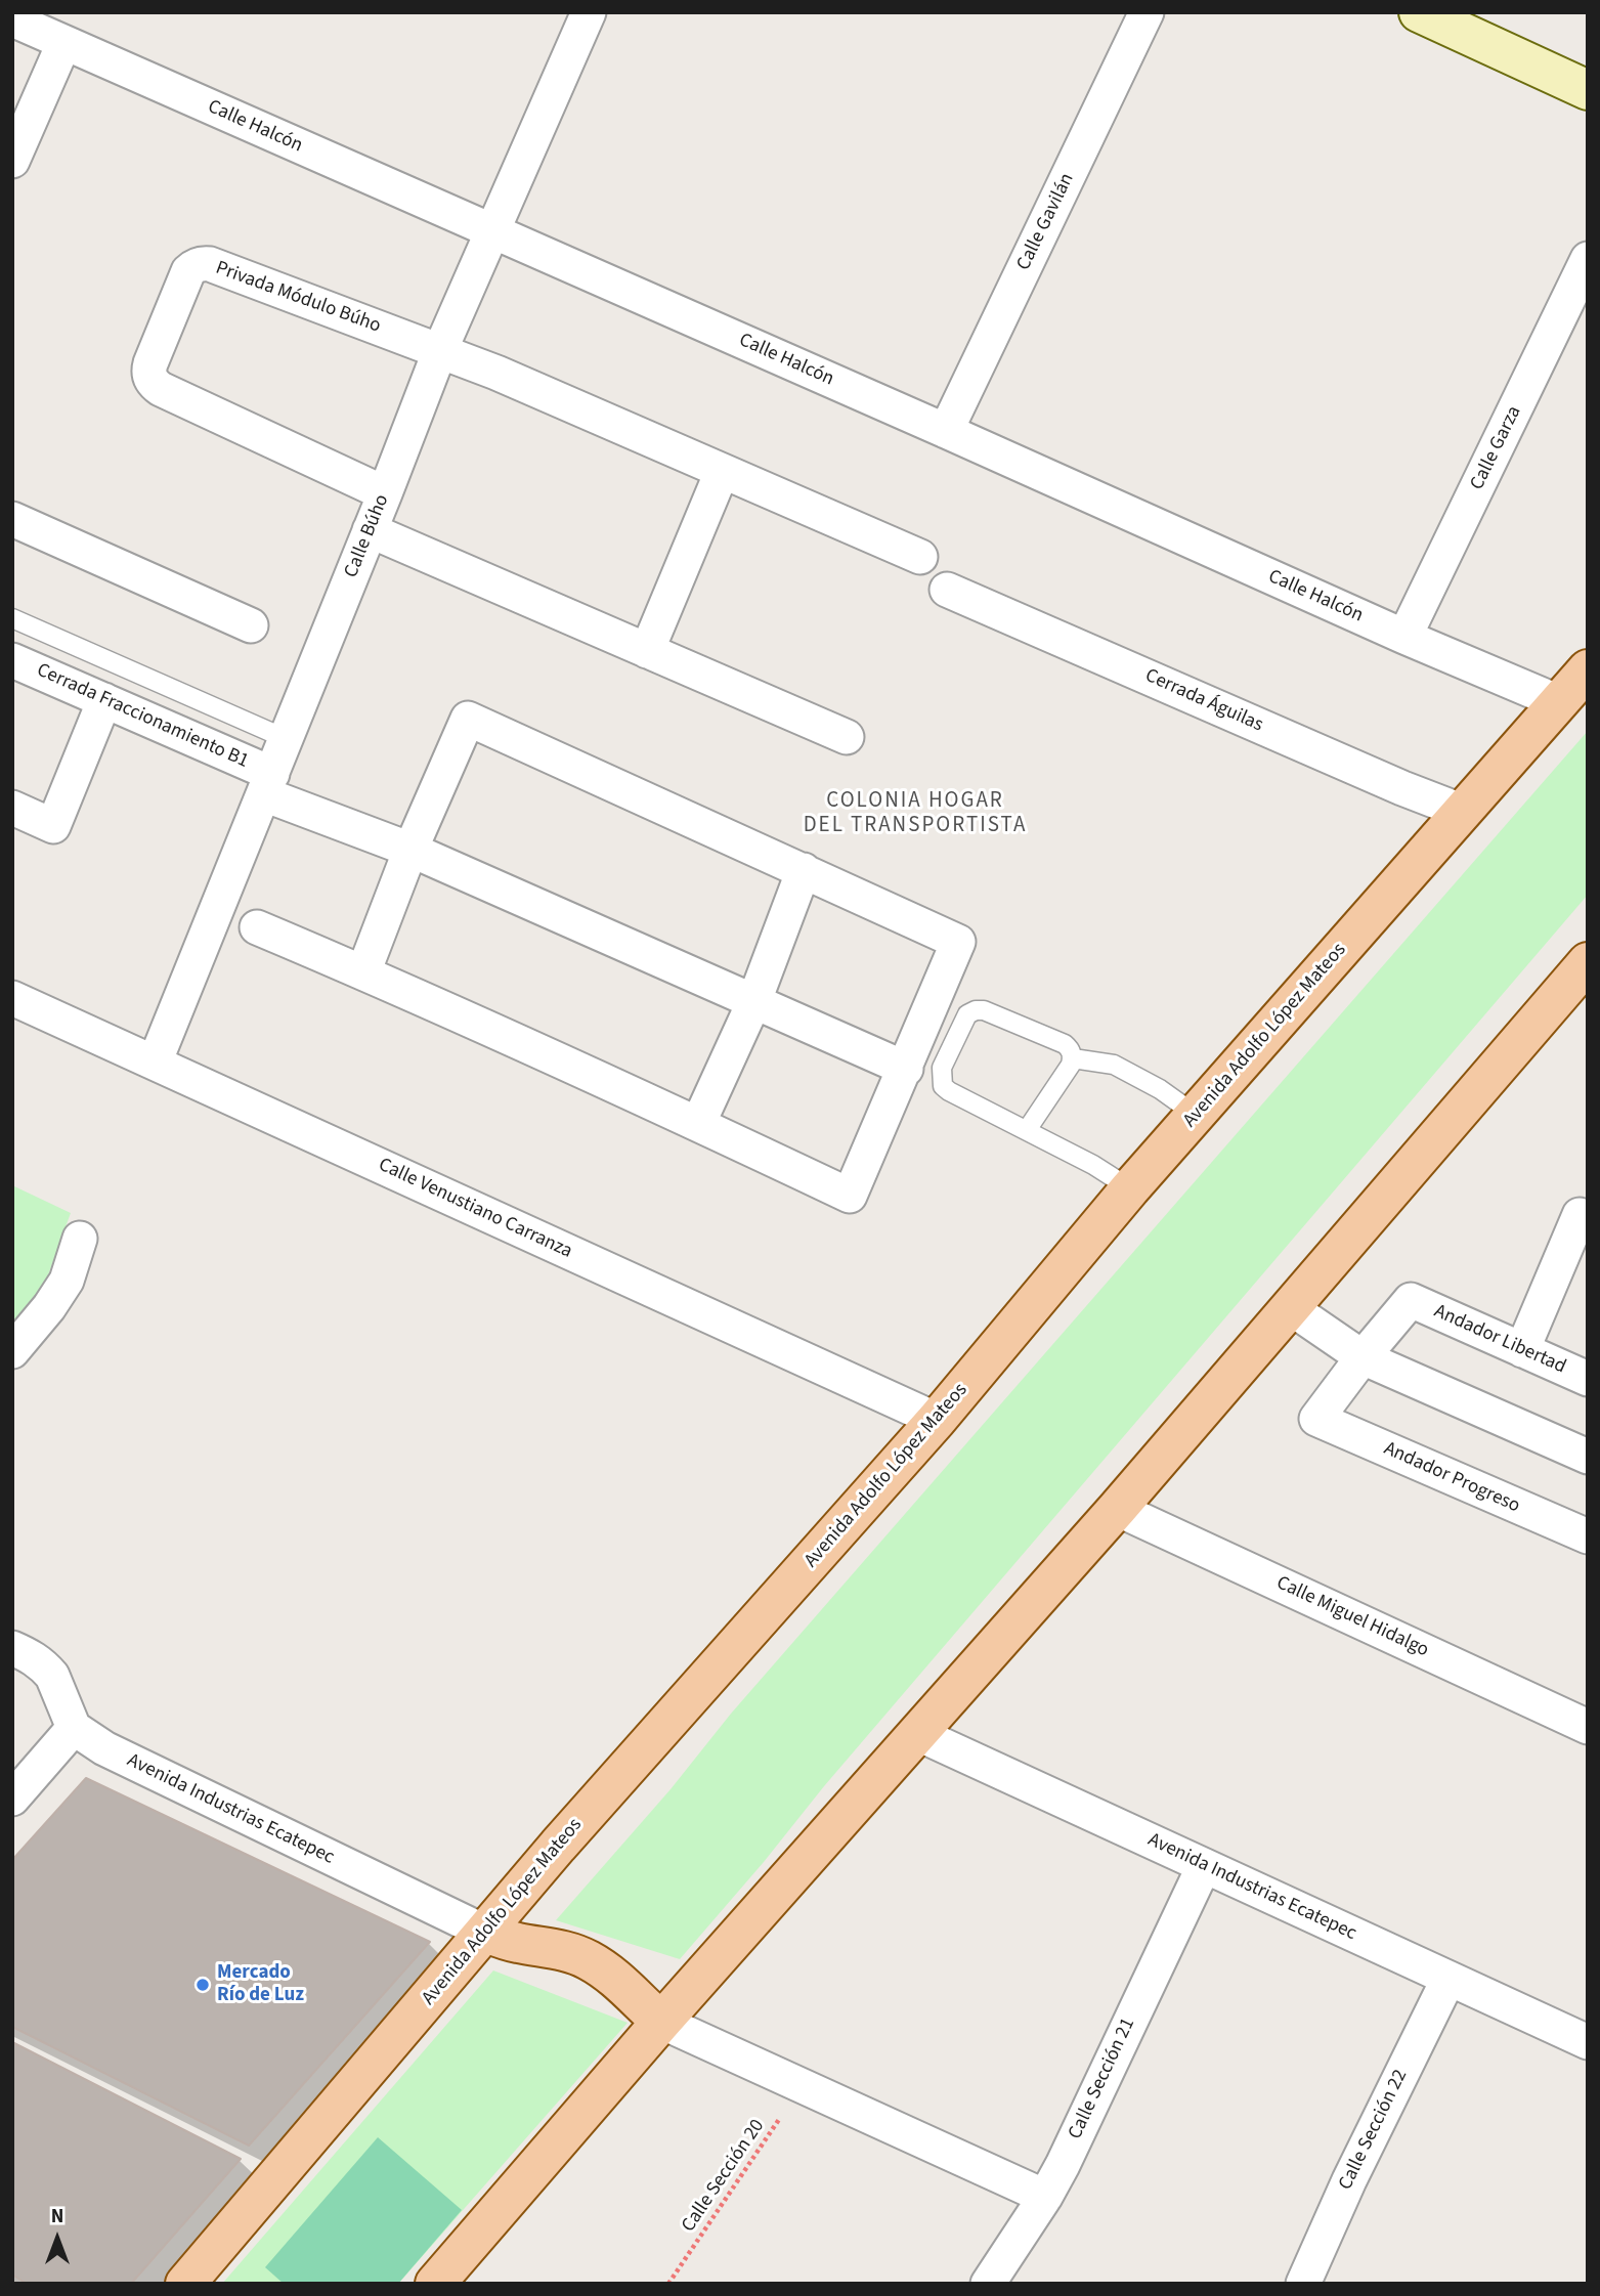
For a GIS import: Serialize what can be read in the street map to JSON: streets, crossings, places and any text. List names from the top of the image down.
{
  "streets": {
    "main road": ["Avenida Adolfo López Mateos"],
    "street": [
      "Calle Halcón",
      "Calle Gavilán",
      "Privada Módulo Búho",
      "Calle Garza",
      "Calle Búho",
      "Cerrada Águilas",
      "Cerrada Fraccionamiento B1",
      "Calle Venustiano Carranza",
      "Andador Libertad",
      "Andador Progreso",
      "Calle Miguel Hidalgo",
      "Avenida Industrias Ecatepec",
      "Calle Sección 21",
      "Calle Sección 22"
    ],
    "path": ["Calle Sección 20"]
  },
  "crossings": [
    ["Calle Halcón", "Calle Gavilán"],
    ["Calle Halcón", "Calle Garza"],
    ["Calle Halcón", "Calle Búho"],
    ["Calle Halcón", "Avenida Adolfo López Mateos"],
    ["Privada Módulo Búho", "Calle Búho"],
    ["Calle Búho", "Cerrada Fraccionamiento B1"],
    ["Calle Búho", "Calle Venustiano Carranza"],
    ["Cerrada Águilas", "Avenida Adolfo López Mateos"],
    ["Avenida Adolfo López Mateos", "Calle Venustiano Carranza"],
    ["Avenida Adolfo López Mateos", "Avenida Industrias Ecatepec"],
    ["Andador Libertad", "Andador Progreso"],
    ["Avenida Industrias Ecatepec", "Calle Sección 21"],
    ["Avenida Industrias Ecatepec", "Calle Sección 22"]
  ],
  "districts": ["COLONIA HOGAR DEL TRANSPORTISTA"],
  "places": ["Mercado Río de Luz"],
  "north": "top"
}
